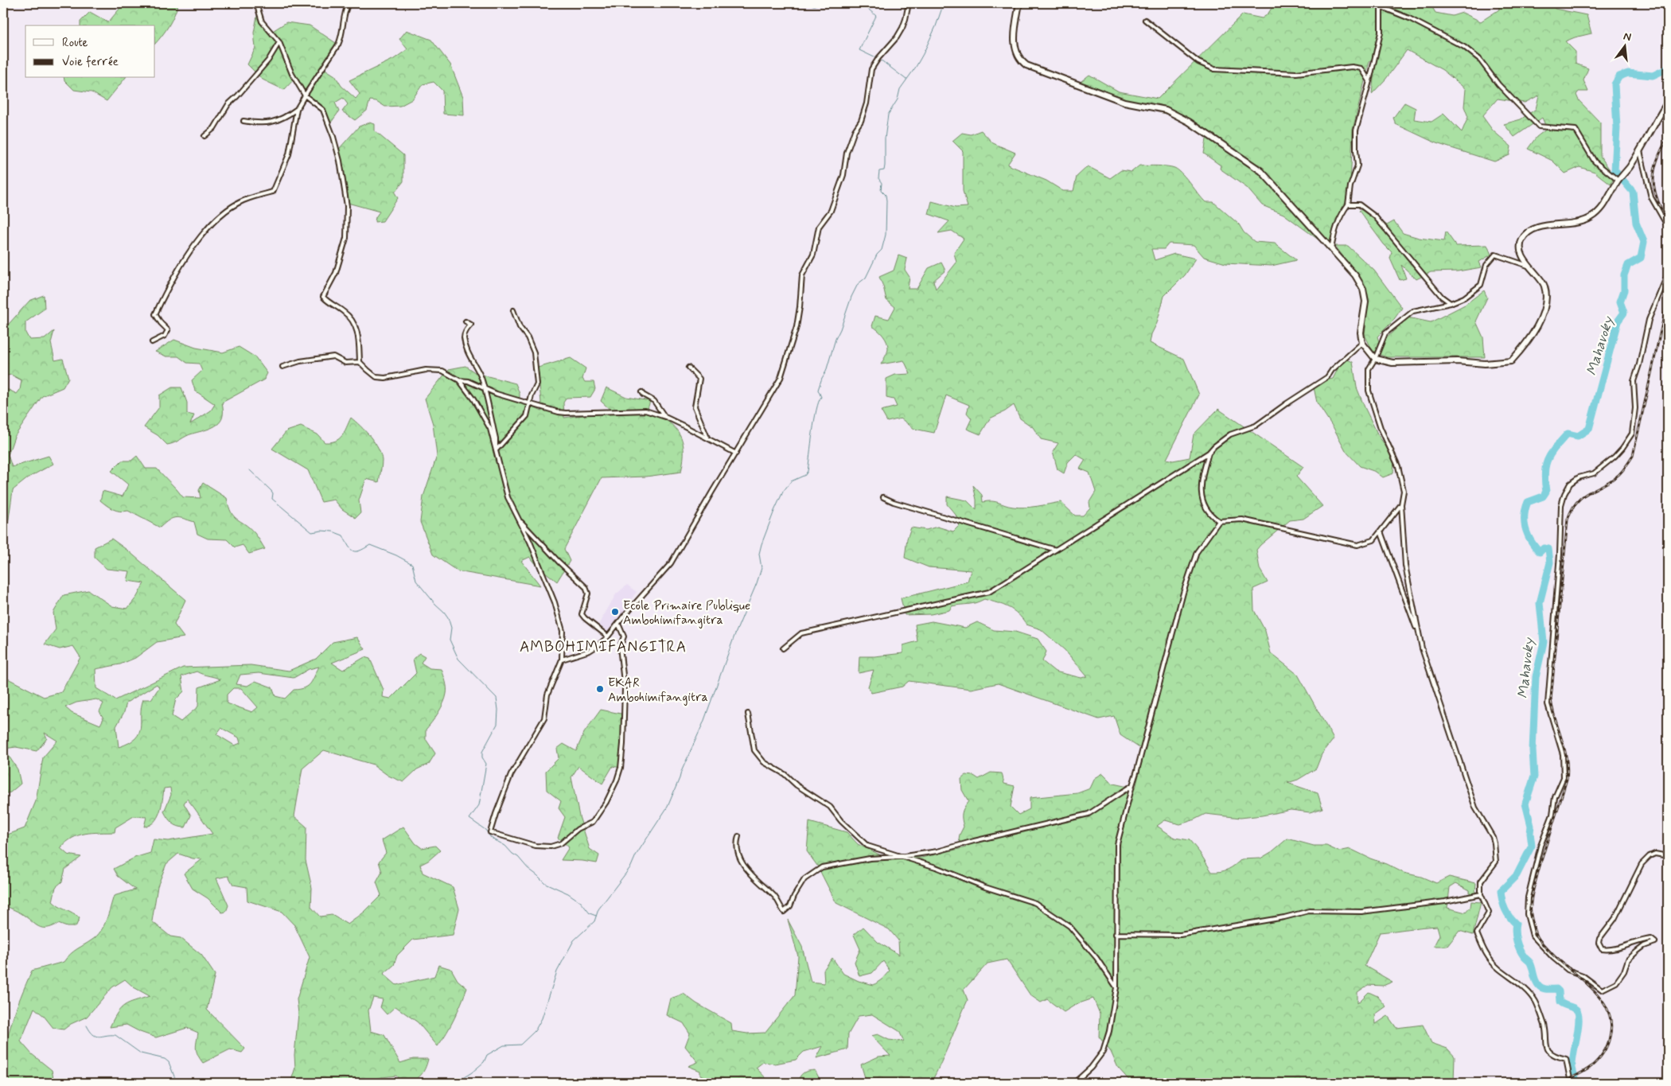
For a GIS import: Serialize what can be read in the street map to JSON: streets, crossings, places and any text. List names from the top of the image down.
{
  "districts": ["AMBOHIMIFANGITRA"],
  "water": ["Mahavoky"],
  "places": ["Ecole Primaire Publique Ambohimifangitra", "EKAR Ambohimifangitra"],
  "legend": ["Route", "Voie ferrée"],
  "north": "top"
}
